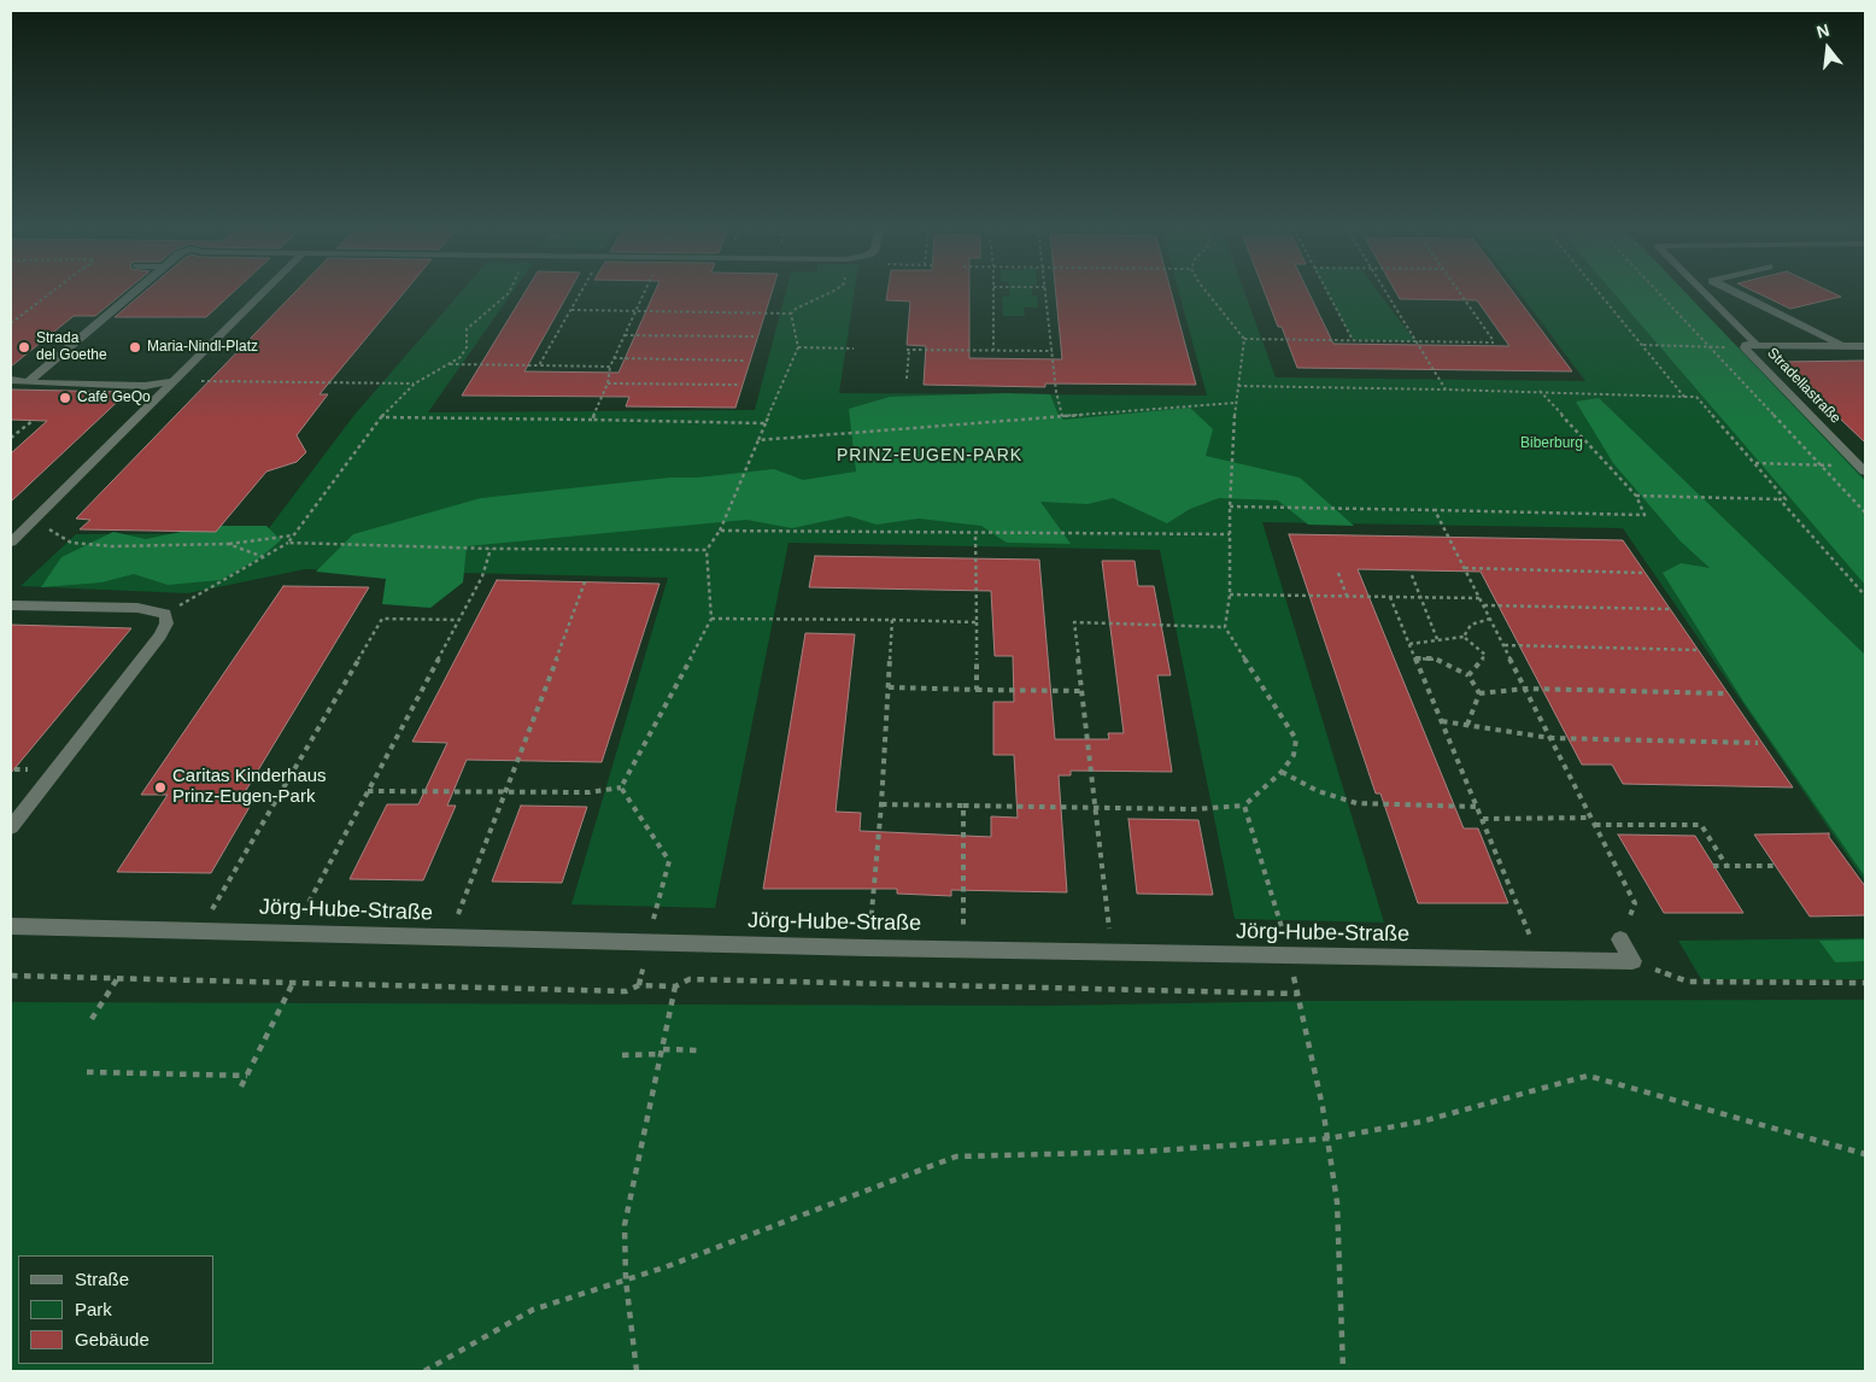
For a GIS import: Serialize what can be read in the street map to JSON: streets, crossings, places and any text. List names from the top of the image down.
{
  "streets": {
    "street": ["Stradellastraße", "Jörg-Hube-Straße"]
  },
  "districts": ["PRINZ-EUGEN-PARK"],
  "parks": ["Biberburg"],
  "places": [
    "Strada del Goethe",
    "Maria-Nindl-Platz",
    "Café GeQo",
    "Caritas Kinderhaus Prinz-Eugen-Park"
  ],
  "legend": ["Straße", "Park", "Gebäude"],
  "north": "top"
}
